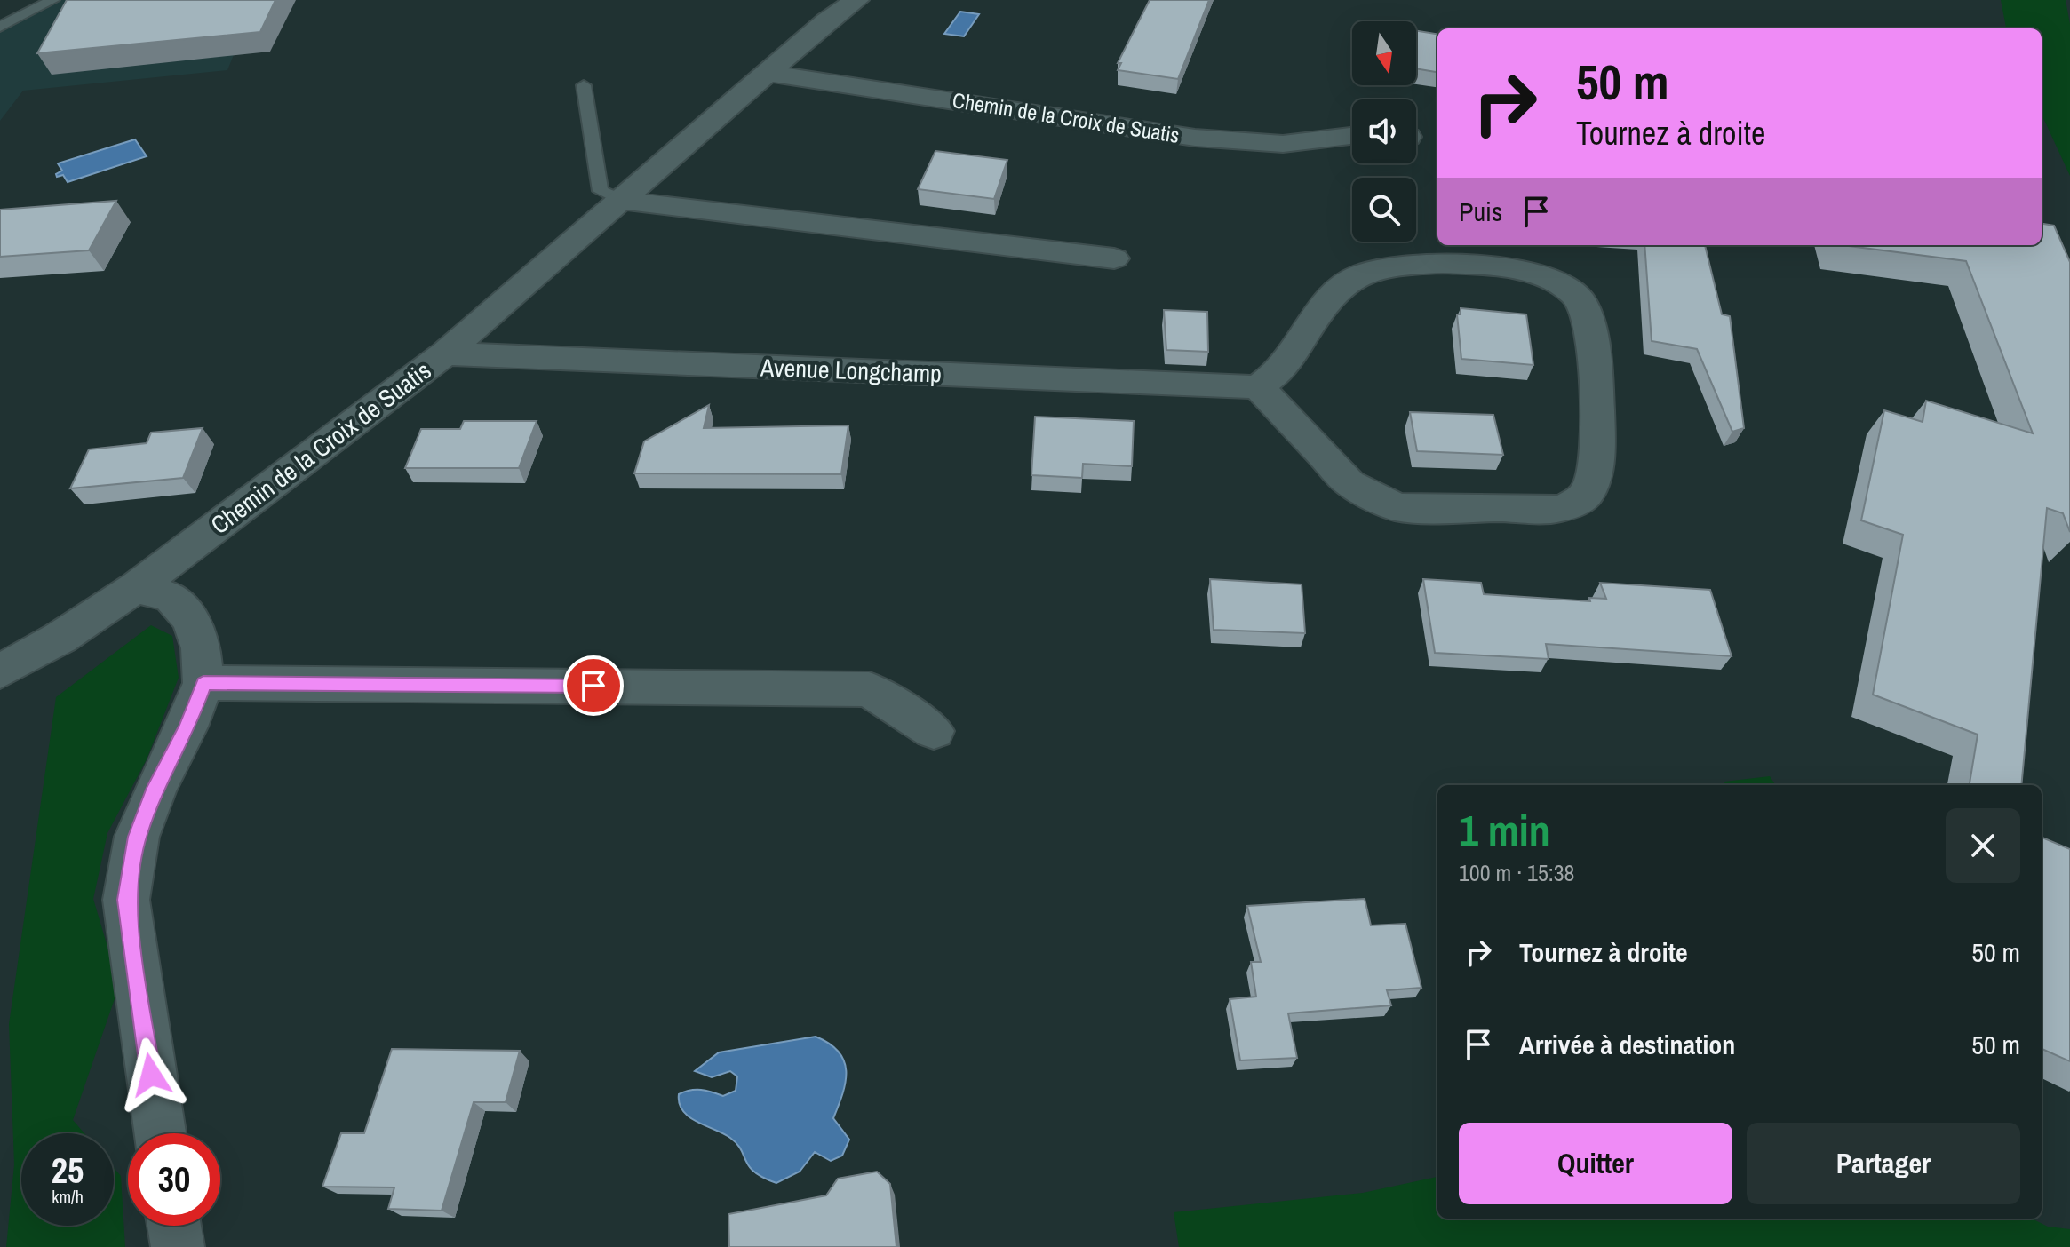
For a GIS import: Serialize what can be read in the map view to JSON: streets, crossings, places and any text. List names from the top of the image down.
{
  "streets": {
    "street": ["Chemin de la Croix de Suatis", "Avenue Longchamp"]
  },
  "crossings": [
    ["Chemin de la Croix de Suatis", "Avenue Longchamp"]
  ],
  "north": "bottom",
  "page": {
    "turn": ["50 m", "Tournez à droite"],
    "then": "Puis",
    "heading": ["1 min", "100 m · 15:38"],
    "list": [
      {
        "name": "Tournez à droite",
        "value": "50 m"
      },
      {
        "name": "Arrivée à destination",
        "value": "50 m"
      }
    ],
    "buttons": ["Quitter", "Partager"],
    "speed": "25 km/h",
    "limit": "30"
  }
}
